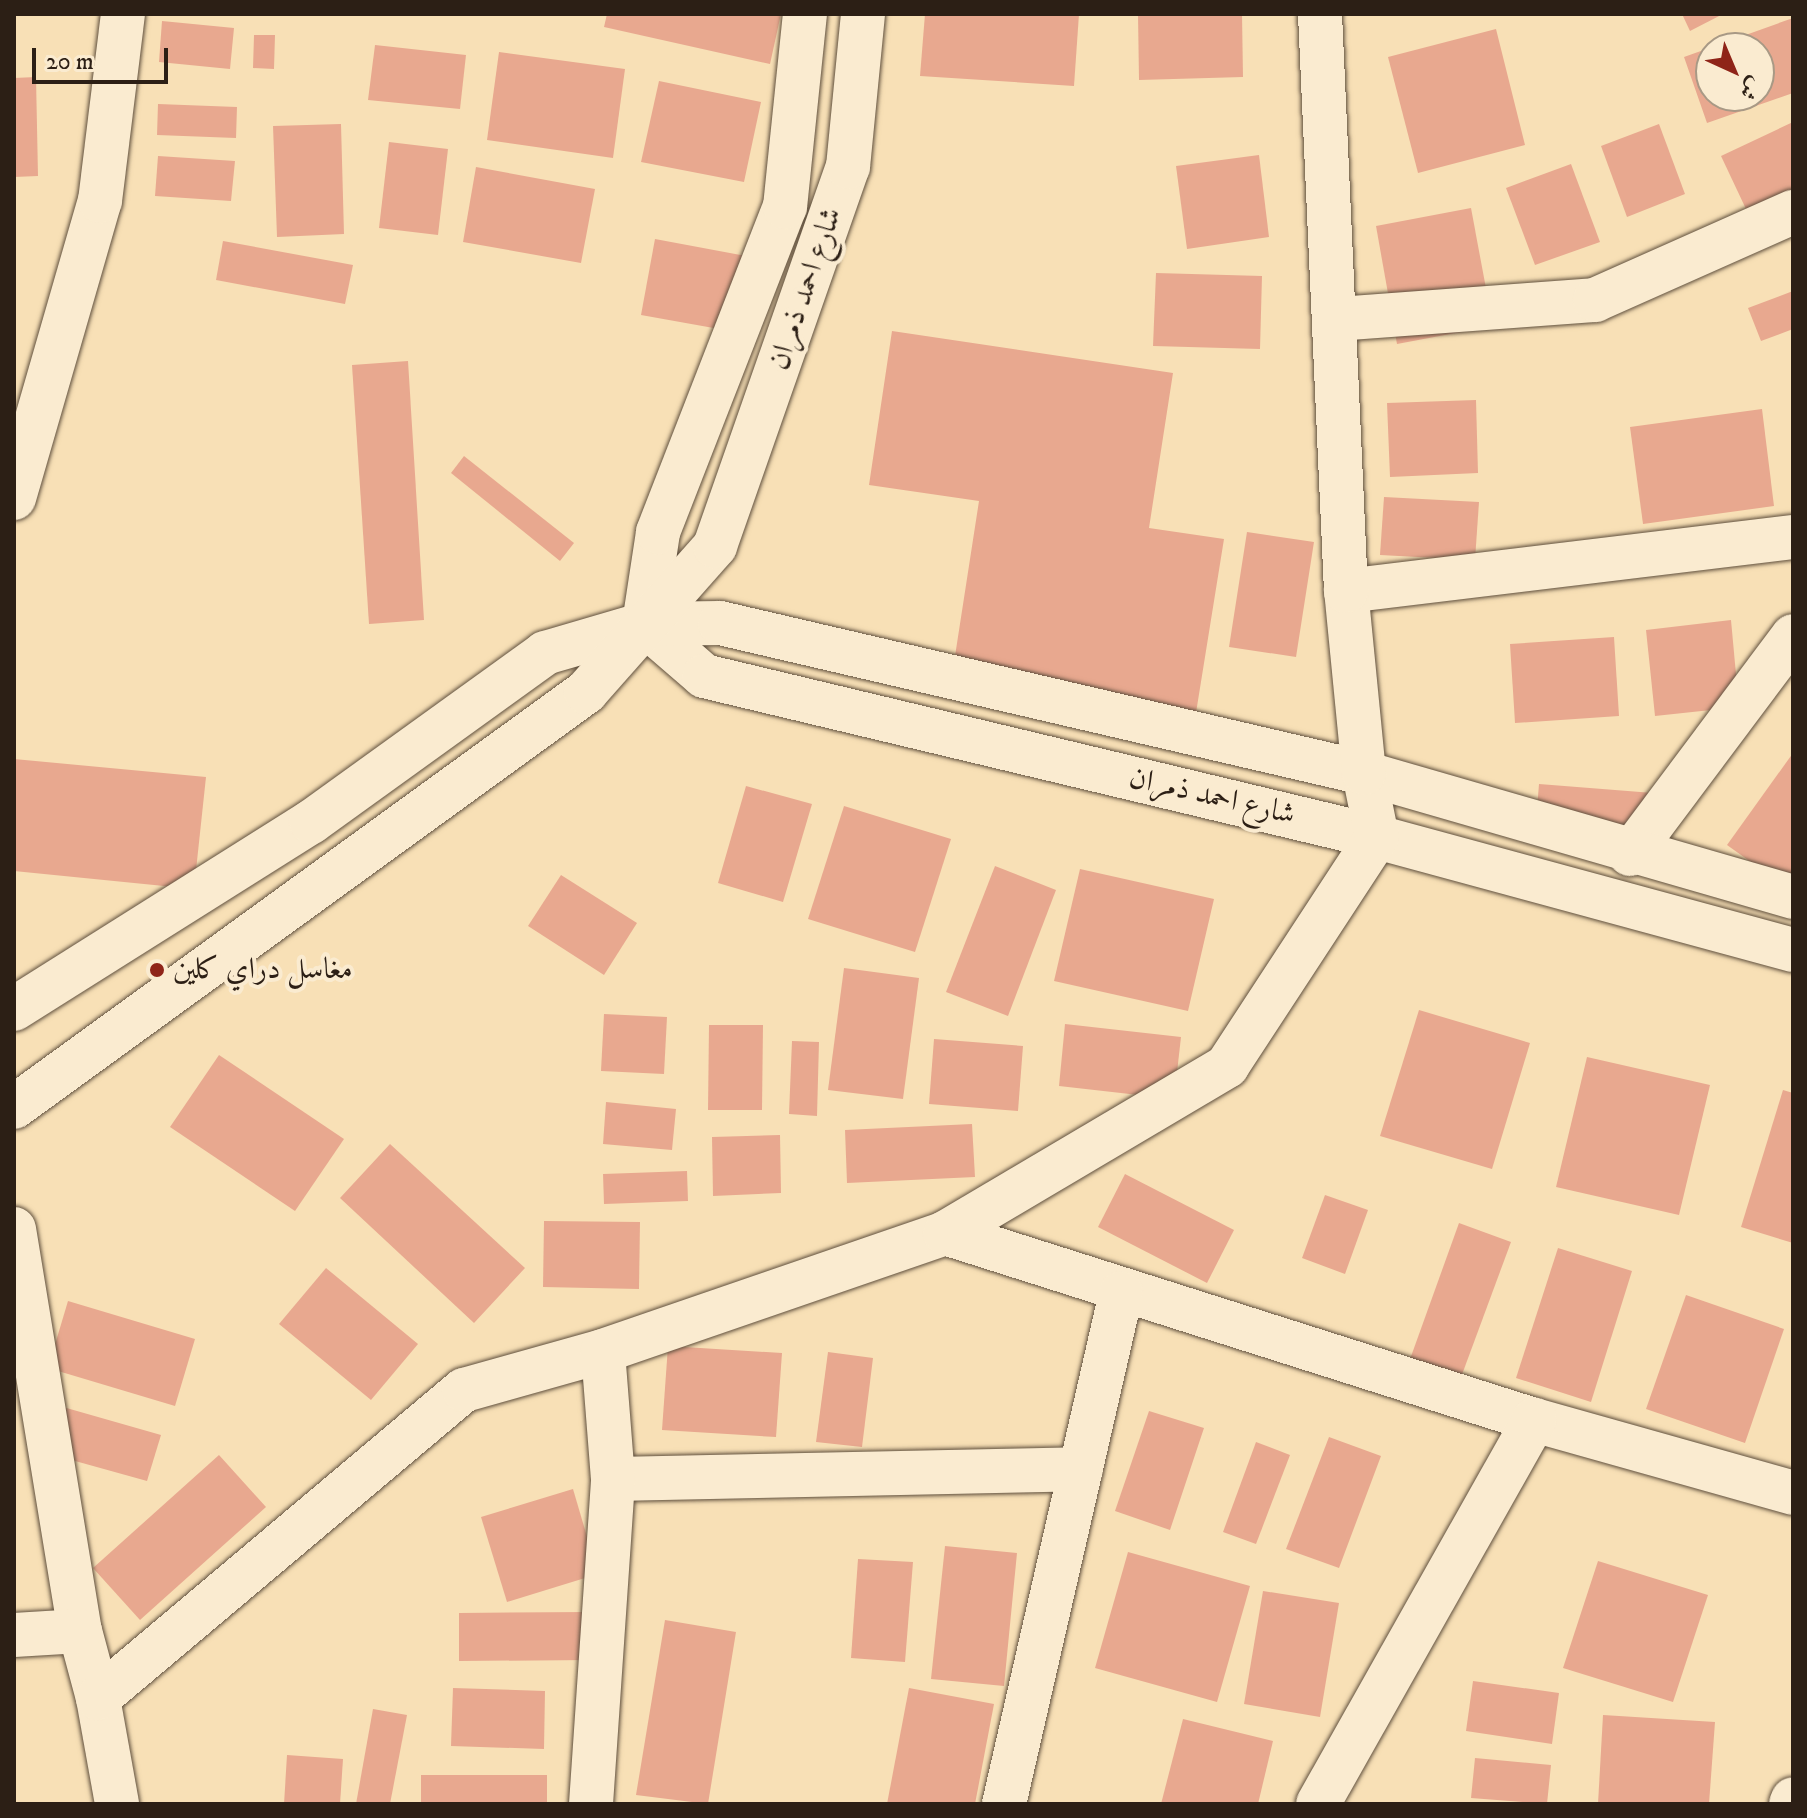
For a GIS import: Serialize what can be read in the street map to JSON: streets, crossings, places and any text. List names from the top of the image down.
{
  "streets": {
    "street": ["شارع احمد ذمران"]
  },
  "places": ["مغاسل دراي كلين"],
  "scale_bar": "20 m",
  "north": "bottom right"
}
